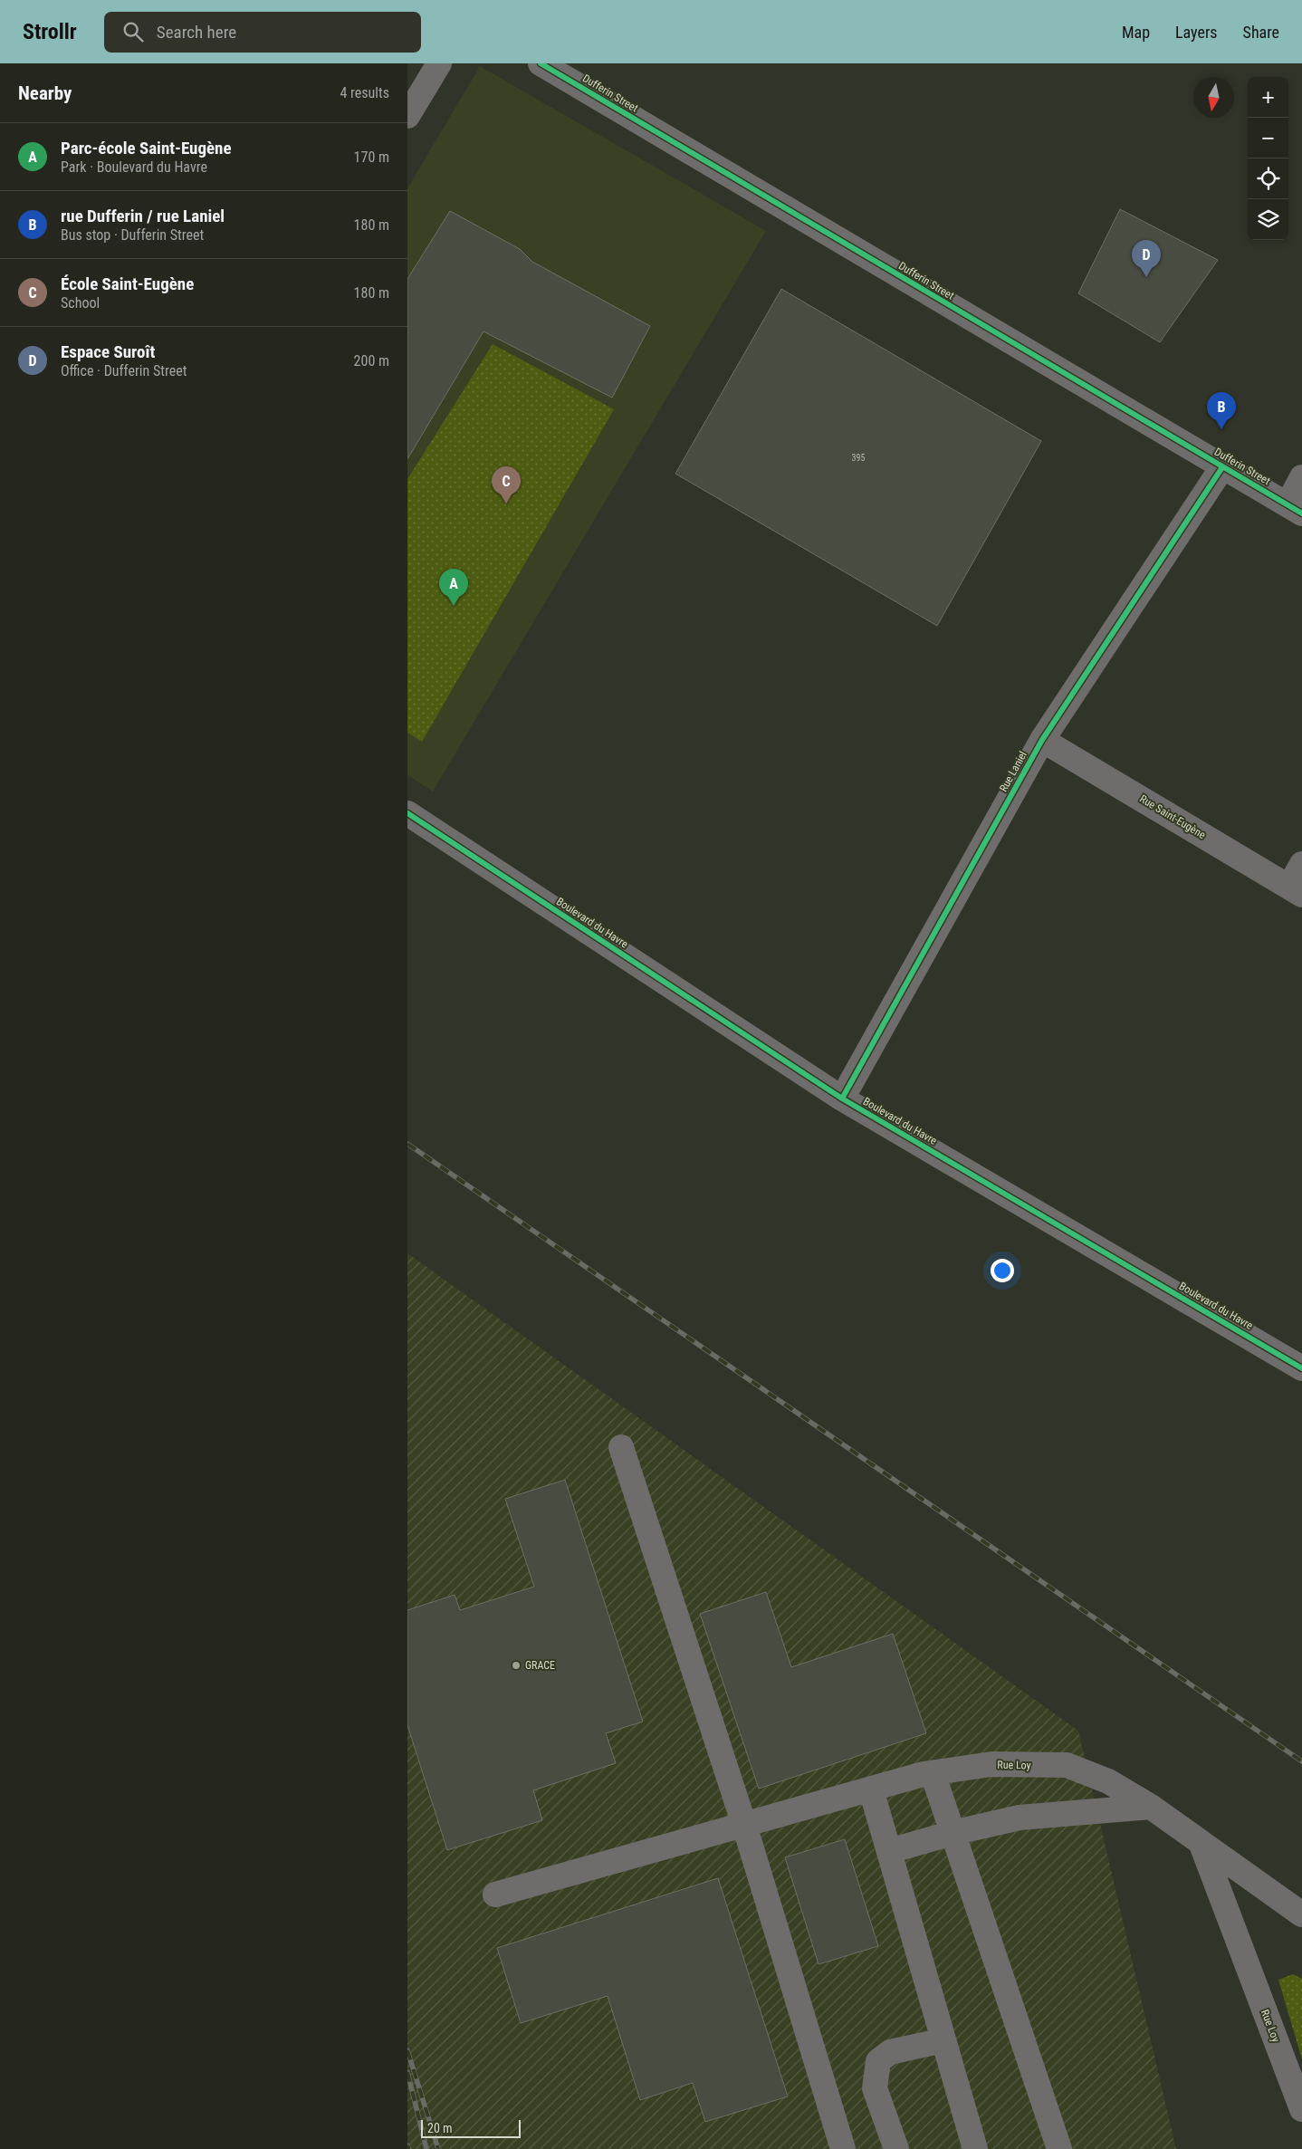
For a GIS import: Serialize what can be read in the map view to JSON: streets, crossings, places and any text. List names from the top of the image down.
{
  "streets": {
    "street": [
      "Dufferin Street",
      "Rue Laniel",
      "Rue Saint-Eugène",
      "Boulevard du Havre",
      "Rue Loy"
    ]
  },
  "crossings": [
    ["Dufferin Street", "Rue Laniel"],
    ["Rue Laniel", "Rue Saint-Eugène"],
    ["Rue Laniel", "Boulevard du Havre"]
  ],
  "places": ["GRACE"],
  "house_numbers": ["395"],
  "scale_bar": "20 m",
  "north": "bottom",
  "page": {
    "header": "Strollr",
    "search": "Search here",
    "nav": ["Map", "Layers", "Share"],
    "heading": ["Nearby", "4 results"],
    "map_buttons": ["+", "−"],
    "list": [
      {
        "mark": "A",
        "name": "Parc-école Saint-Eugène",
        "note": "Park · Boulevard du Havre",
        "value": "170 m"
      },
      {
        "mark": "B",
        "name": "rue Dufferin / rue Laniel",
        "note": "Bus stop · Dufferin Street",
        "value": "180 m"
      },
      {
        "mark": "C",
        "name": "École Saint-Eugène",
        "note": "School",
        "value": "180 m"
      },
      {
        "mark": "D",
        "name": "Espace Suroît",
        "note": "Office · Dufferin Street",
        "value": "200 m"
      }
    ],
    "pins": [
      "D",
      "B",
      "C",
      "A"
    ],
    "scale": "20 m"
  }
}
